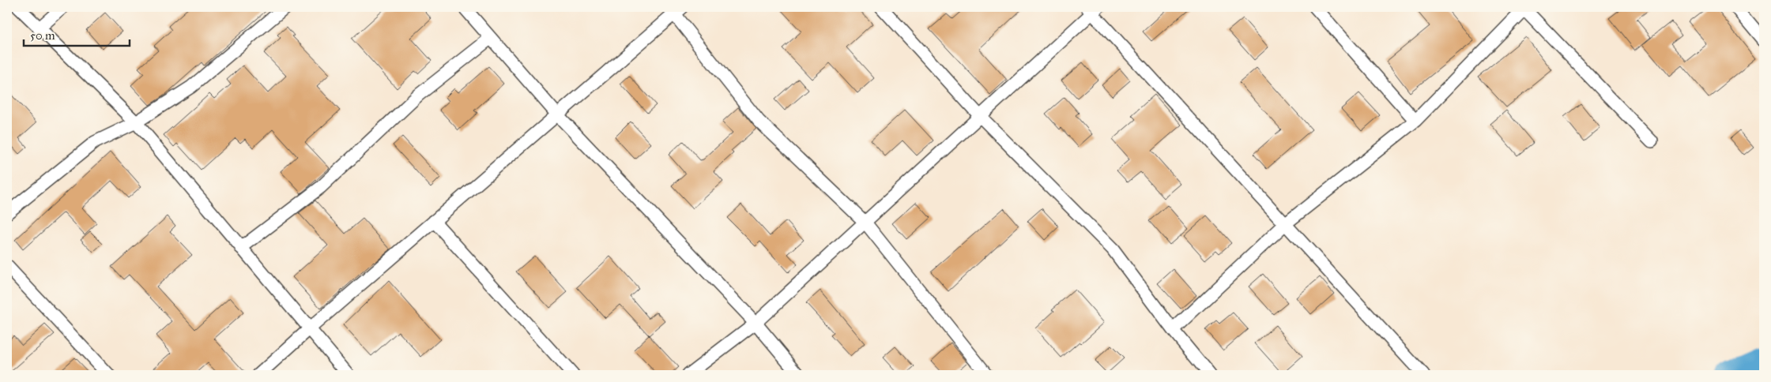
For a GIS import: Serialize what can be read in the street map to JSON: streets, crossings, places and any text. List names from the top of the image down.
{
  "scale_bar": "50 m"
}
